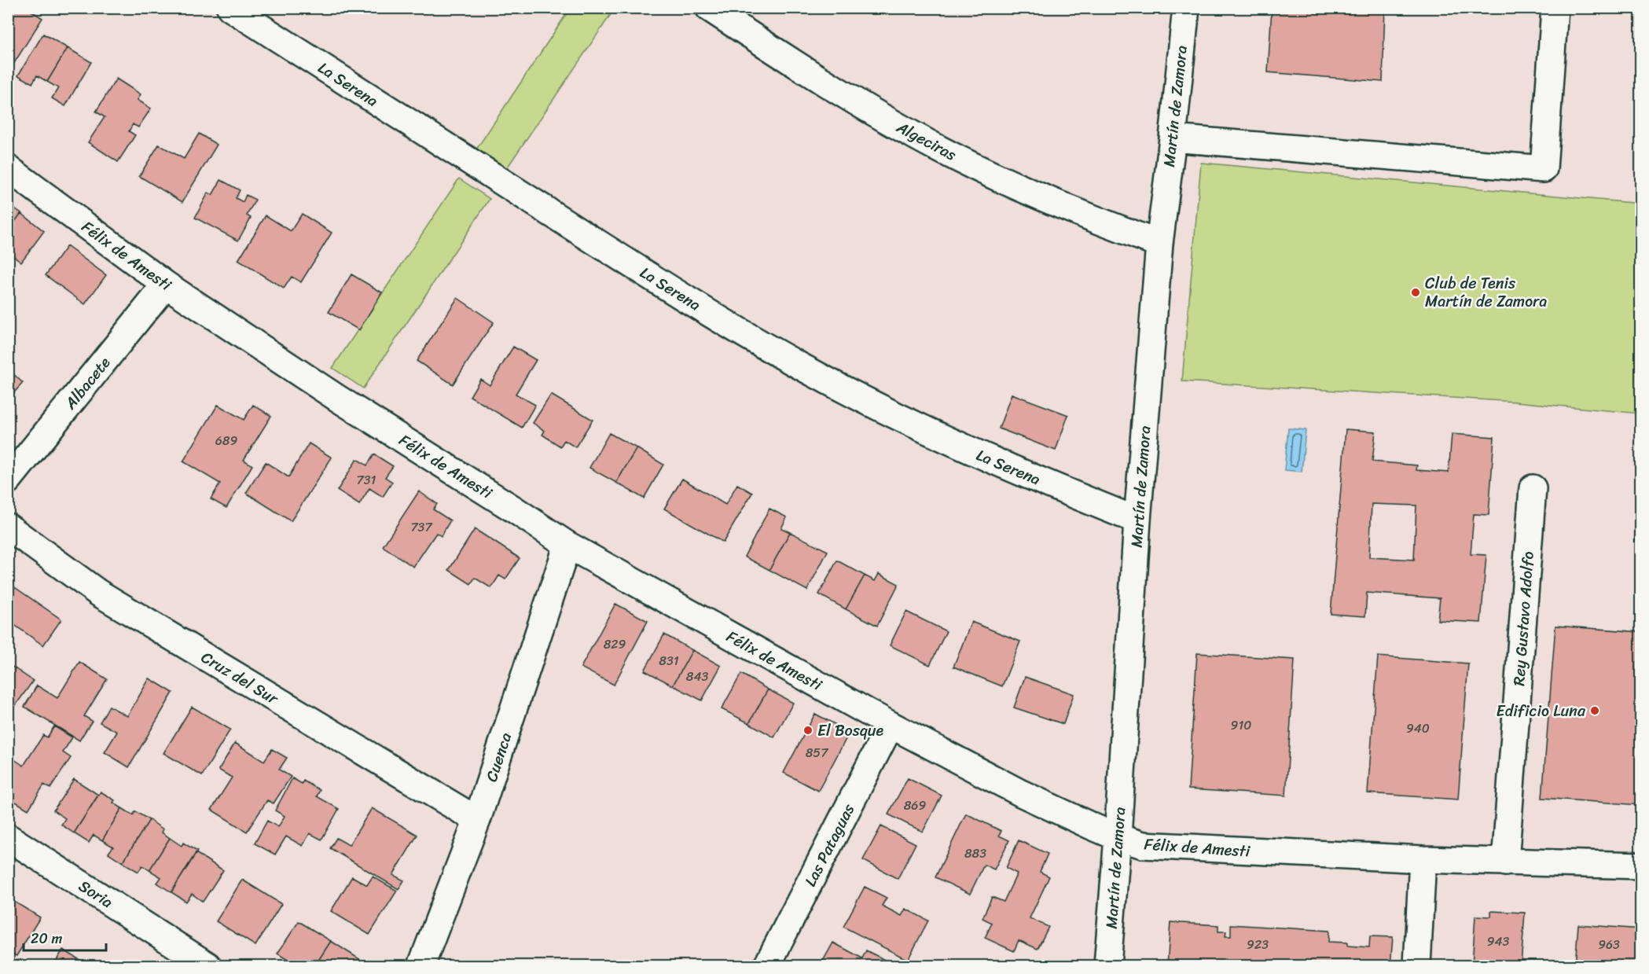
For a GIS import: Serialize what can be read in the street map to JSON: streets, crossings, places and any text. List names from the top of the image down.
{
  "streets": {
    "street": [
      "La Serena",
      "Martín de Zamora",
      "Algeciras",
      "Félix de Amesti",
      "Albacete",
      "Rey Gustavo Adolfo",
      "Cruz del Sur",
      "Cuenca",
      "Las Pataguas",
      "Soria"
    ]
  },
  "crossings": [
    ["La Serena", "Martín de Zamora"],
    ["Martín de Zamora", "Algeciras"],
    ["Martín de Zamora", "Félix de Amesti"],
    ["Félix de Amesti", "Albacete"],
    ["Félix de Amesti", "Rey Gustavo Adolfo"],
    ["Félix de Amesti", "Cuenca"],
    ["Félix de Amesti", "Las Pataguas"],
    ["Cruz del Sur", "Cuenca"]
  ],
  "places": ["Club de Tenis Martín de Zamora", "Edificio Luna", "El Bosque"],
  "house_numbers": [
    "689",
    "731",
    "737",
    "829",
    "831",
    "843",
    "910",
    "940",
    "857",
    "869",
    "883",
    "943",
    "923",
    "963"
  ],
  "scale_bar": "20 m"
}
